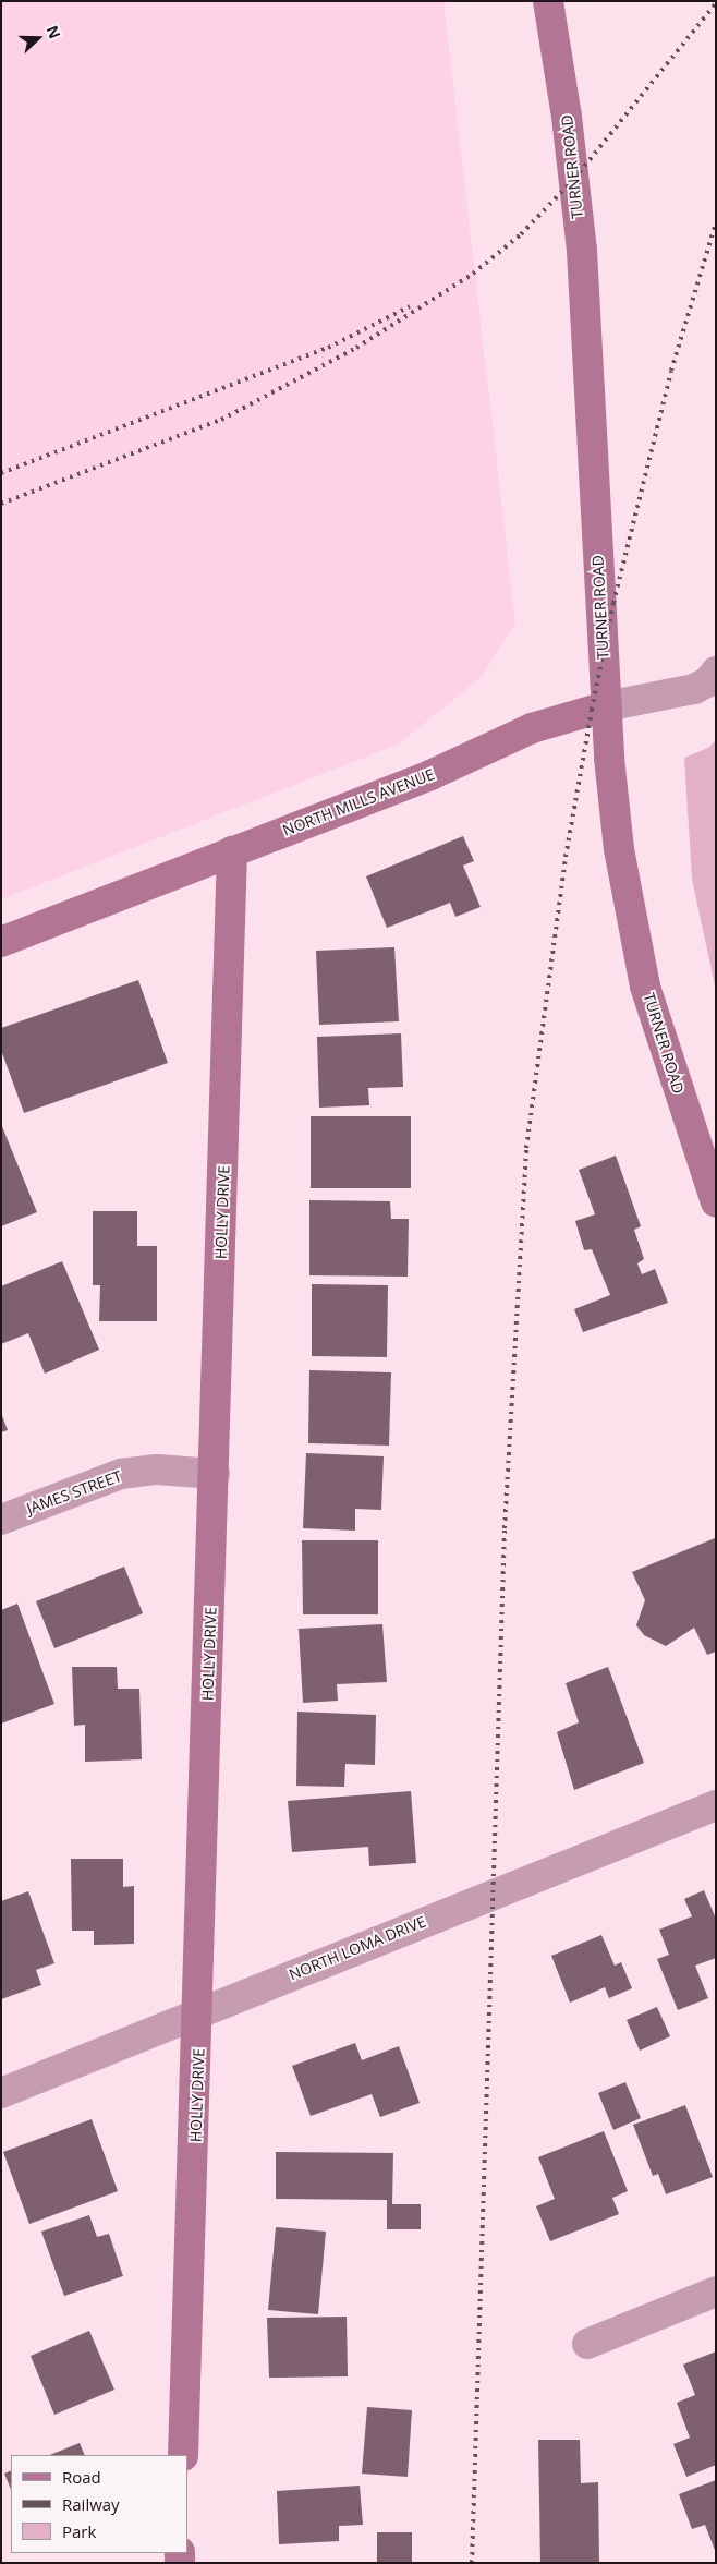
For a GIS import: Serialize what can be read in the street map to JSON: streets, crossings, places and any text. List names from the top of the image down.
{
  "streets": {
    "street": [
      "TURNER ROAD",
      "NORTH MILLS AVENUE",
      "HOLLY DRIVE",
      "JAMES STREET",
      "NORTH LOMA DRIVE"
    ]
  },
  "crossings": [
    ["TURNER ROAD", "NORTH MILLS AVENUE"],
    ["NORTH MILLS AVENUE", "HOLLY DRIVE"],
    ["HOLLY DRIVE", "JAMES STREET"],
    ["HOLLY DRIVE", "NORTH LOMA DRIVE"]
  ],
  "legend": ["Road", "Railway", "Park"],
  "north": "right"
}
